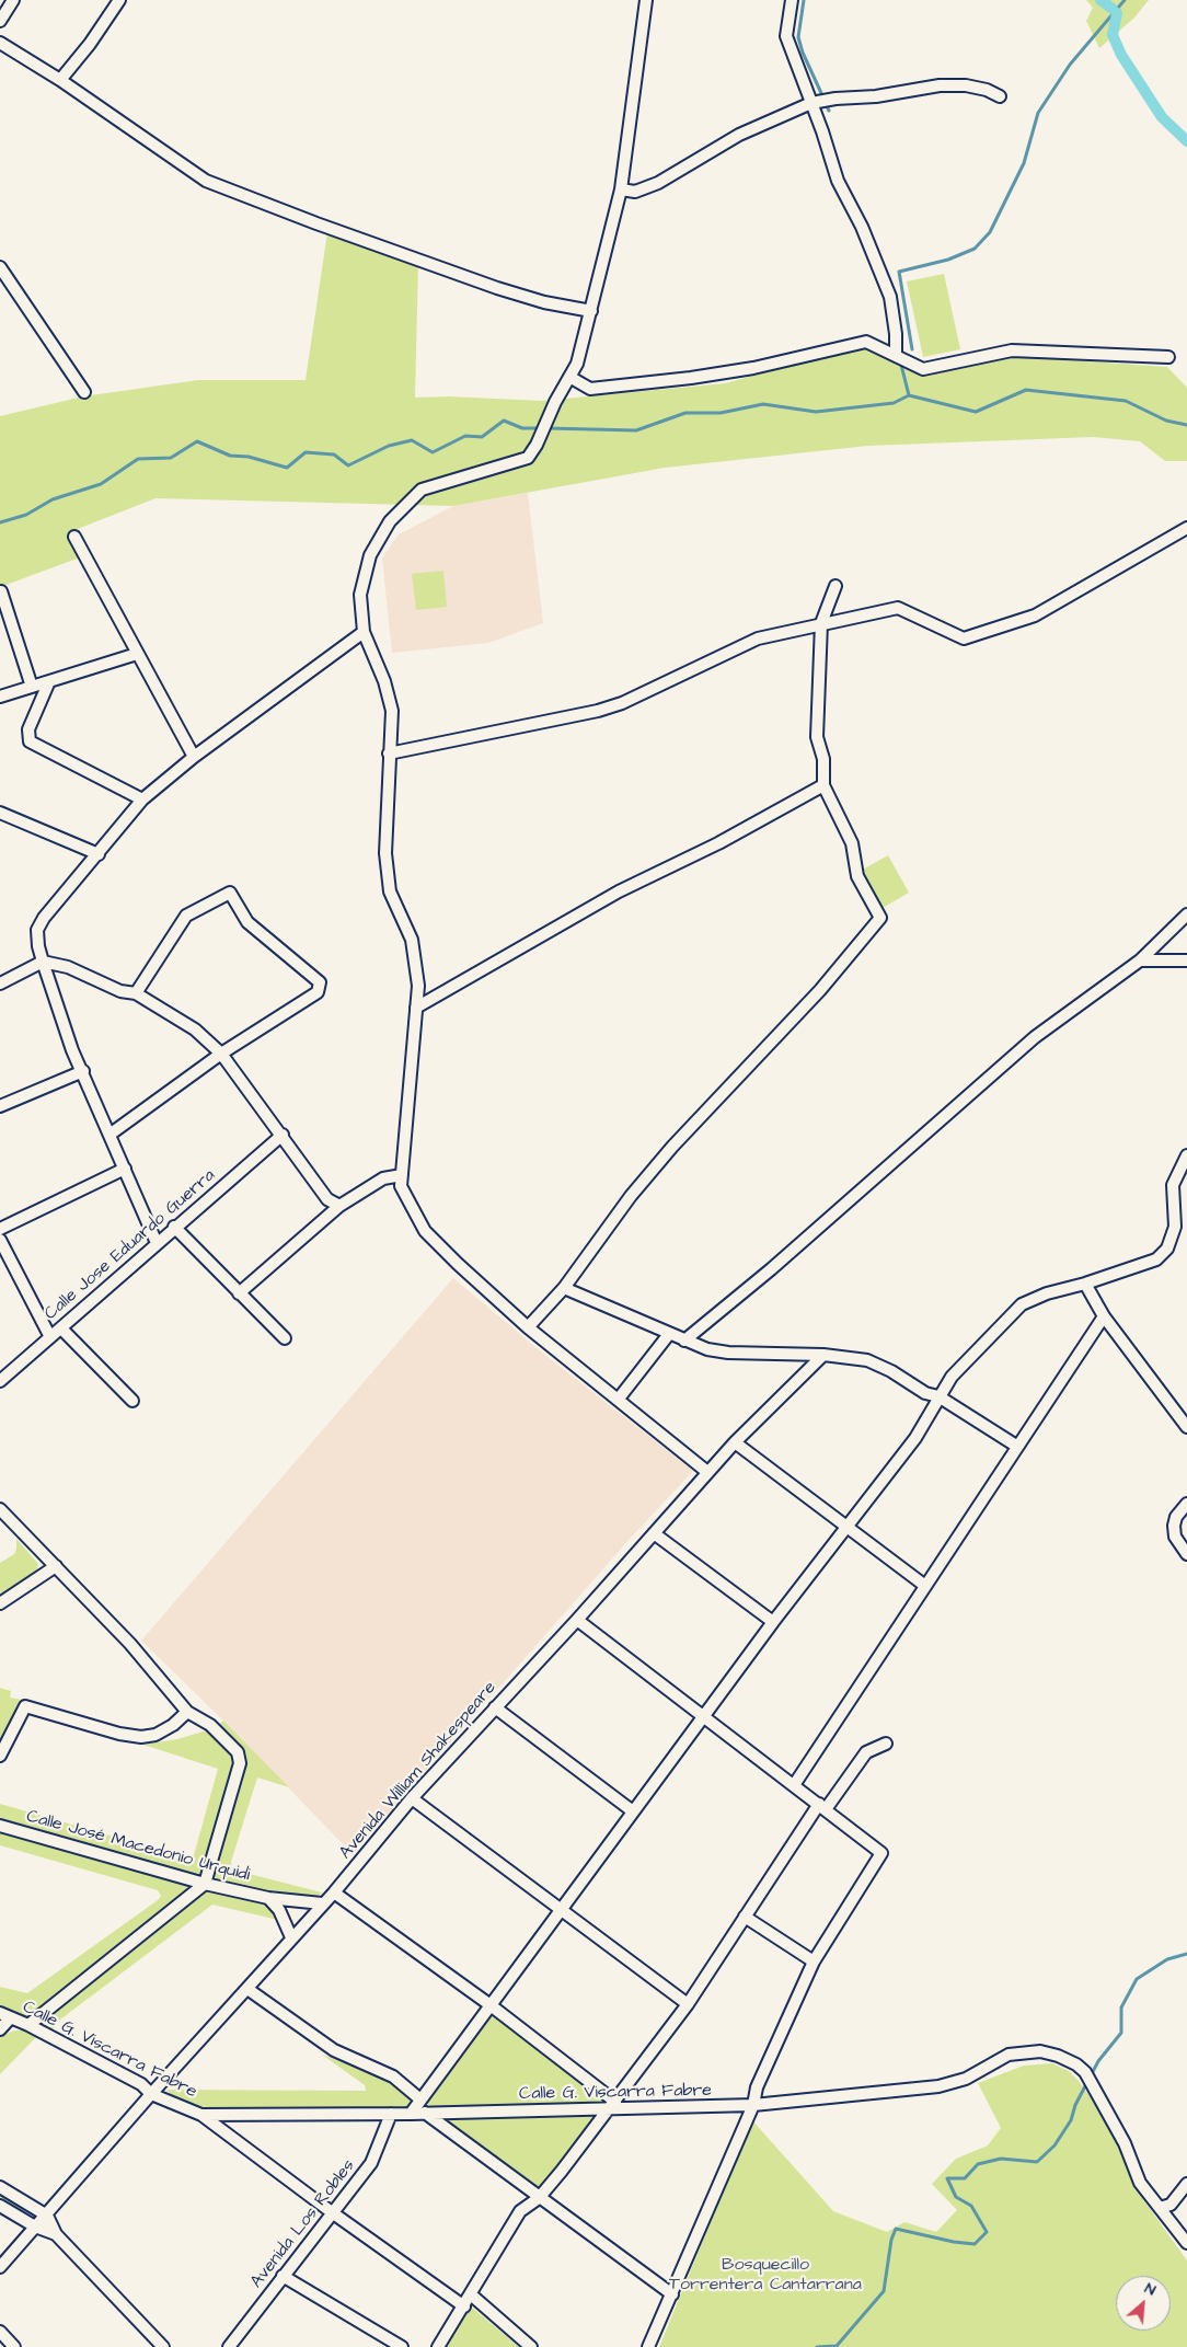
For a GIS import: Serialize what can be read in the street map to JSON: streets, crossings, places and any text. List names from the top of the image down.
{
  "streets": {
    "street": [
      "Calle Jose Eduardo Guerra",
      "Avenida William Shakespeare",
      "Calle José Macedonio Urquidi",
      "Calle G. Viscarra Fabre",
      "Avenida Los Robles"
    ]
  },
  "crossings": [
    ["Avenida William Shakespeare", "Calle José Macedonio Urquidi"],
    ["Avenida William Shakespeare", "Calle G. Viscarra Fabre"],
    ["Calle G. Viscarra Fabre", "Avenida Los Robles"]
  ],
  "parks": ["Bosquecillo Torrentera Cantarrana"],
  "north": "top right"
}
